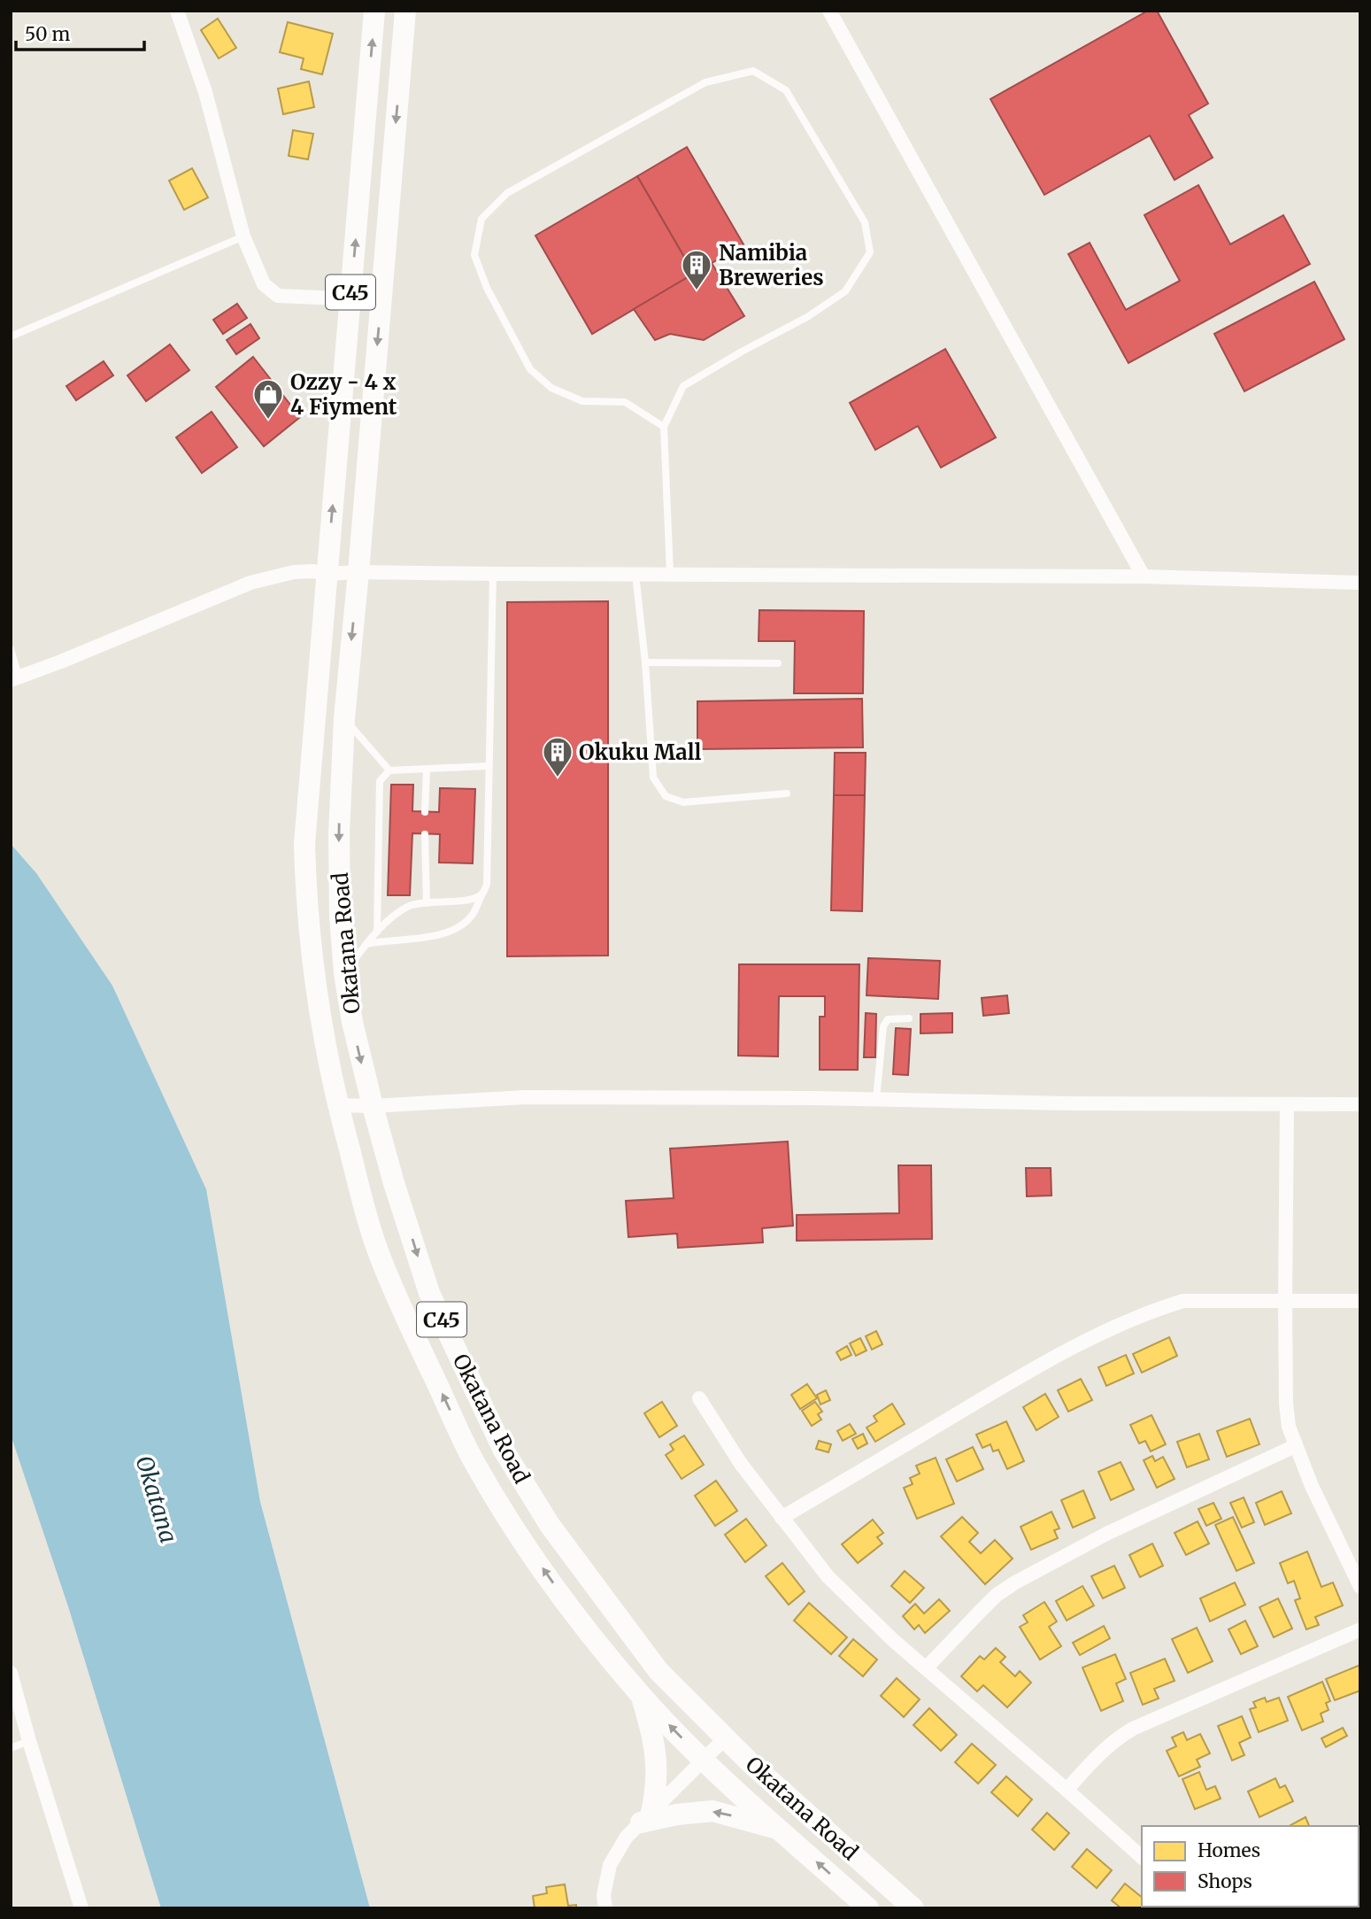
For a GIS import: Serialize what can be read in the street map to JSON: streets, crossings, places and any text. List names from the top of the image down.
{
  "streets": {
    "main road": ["C45", "Okatana Road"]
  },
  "crossings": [
    ["C45", "Okatana Road"]
  ],
  "water": ["Okatana"],
  "places": {
    "building": ["Namibia Breweries", "Okuku Mall"],
    "shop": ["Ozzy - 4 x 4 Fiyment"]
  },
  "legend": ["Homes", "Shops"],
  "scale_bar": "50 m"
}
